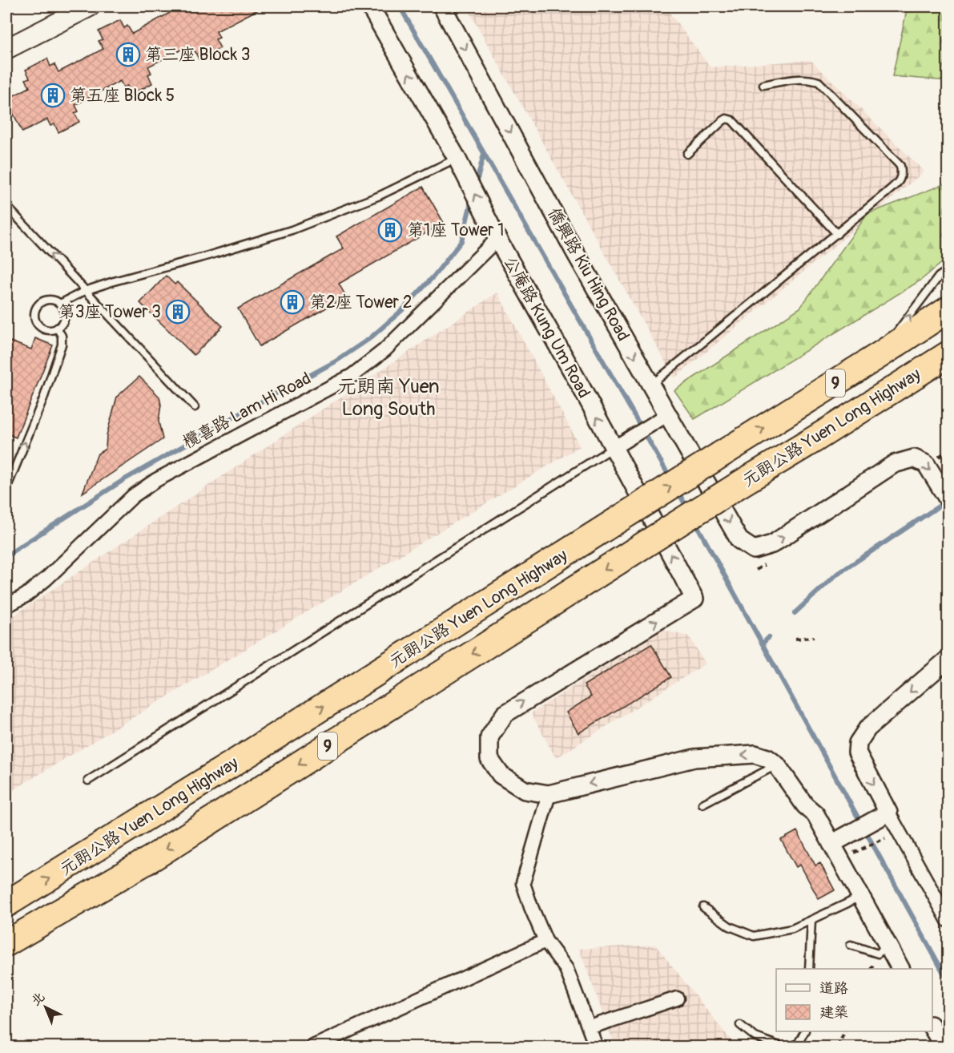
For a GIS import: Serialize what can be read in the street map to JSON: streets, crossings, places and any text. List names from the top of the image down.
{
  "streets": {
    "highway": ["9", "元朗公路 Yuen Long Highway"],
    "street": ["僑興路 Kiu Hing Road", "公庵路 Kung Um Road", "欖喜路 Lam Hi Road"]
  },
  "crossings": [
    ["公庵路 Kung Um Road", "欖喜路 Lam Hi Road"]
  ],
  "one_way": ["僑興路 Kiu Hing Road"],
  "districts": ["元朗南 Yuen Long South"],
  "places": {
    "building": [
      "第三座 Block 3",
      "第五座 Block 5",
      "第1座 Tower 1",
      "第2座 Tower 2",
      "第3座 Tower 3"
    ]
  },
  "legend": ["道路", "建築"],
  "north": "top left"
}
